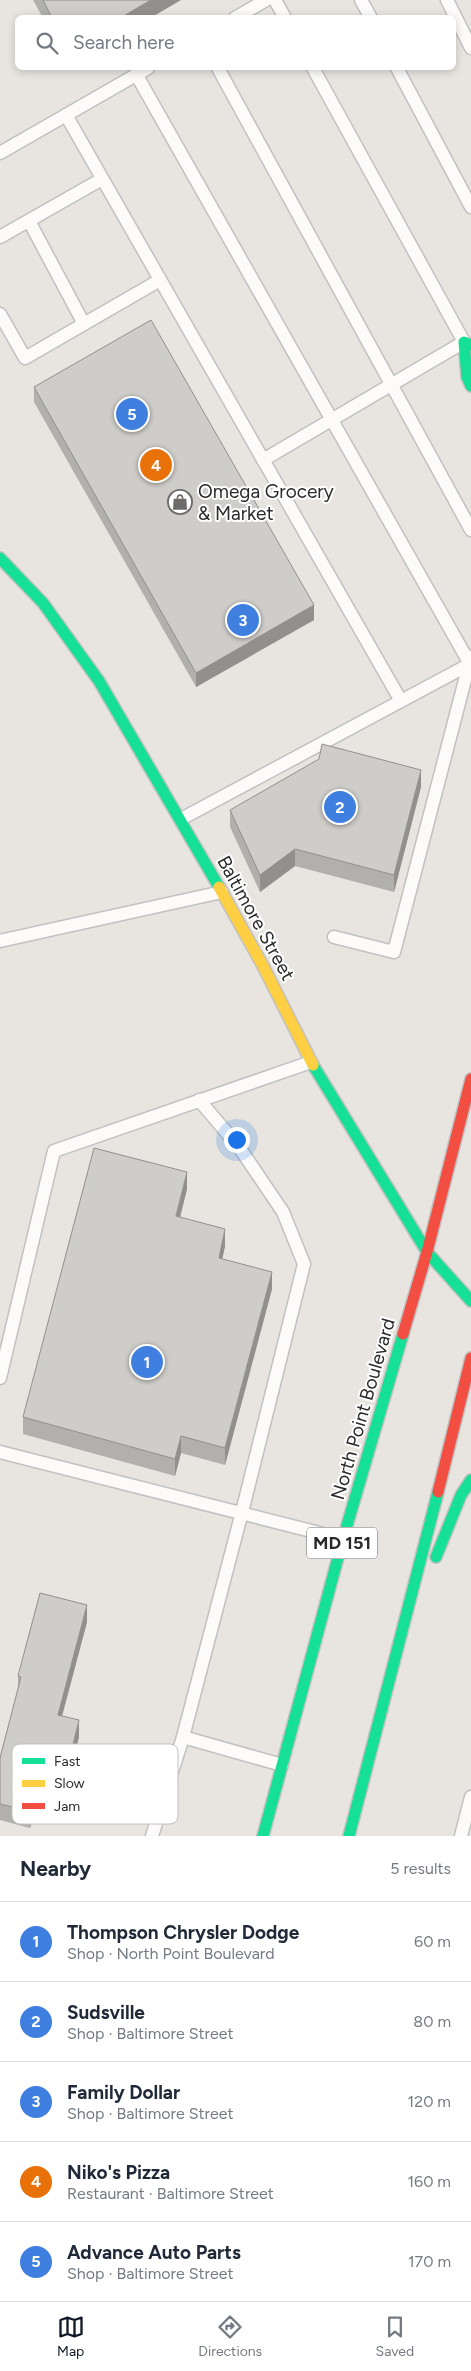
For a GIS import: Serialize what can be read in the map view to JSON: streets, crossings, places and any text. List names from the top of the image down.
{
  "streets": {
    "main road": ["Baltimore Street", "North Point Boulevard", "MD 151"]
  },
  "crossings": [
    ["Baltimore Street", "North Point Boulevard"]
  ],
  "places": {
    "shop": ["Omega Grocery & Market"]
  },
  "legend": ["Fast", "Slow", "Jam"],
  "page": {
    "search": "Search here",
    "pins": [
      "5",
      "4",
      "3",
      "2",
      "1"
    ],
    "heading": ["Nearby", "5 results"],
    "list": [
      {
        "mark": "1",
        "name": "Thompson Chrysler Dodge",
        "note": "Shop · North Point Boulevard",
        "value": "60 m"
      },
      {
        "mark": "2",
        "name": "Sudsville",
        "note": "Shop · Baltimore Street",
        "value": "80 m"
      },
      {
        "mark": "3",
        "name": "Family Dollar",
        "note": "Shop · Baltimore Street",
        "value": "120 m"
      },
      {
        "mark": "4",
        "name": "Niko's Pizza",
        "note": "Restaurant · Baltimore Street",
        "value": "160 m"
      },
      {
        "mark": "5",
        "name": "Advance Auto Parts",
        "note": "Shop · Baltimore Street",
        "value": "170 m"
      }
    ],
    "nav": ["Map", "Directions", "Saved"]
  }
}
